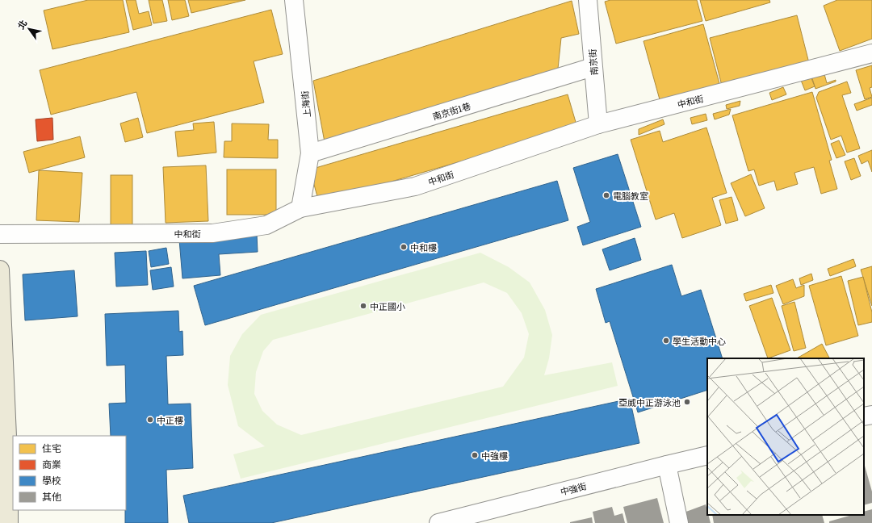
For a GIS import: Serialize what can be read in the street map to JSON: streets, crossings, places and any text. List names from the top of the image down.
{
  "streets": {
    "street": [
      "南京街",
      "中和街",
      "上海街",
      "南京街1巷",
      "中強街"
    ]
  },
  "crossings": [
    ["南京街", "中和街"],
    ["南京街", "南京街1巷"],
    ["中和街", "上海街"],
    ["上海街", "南京街1巷"]
  ],
  "places": [
    "電腦教室",
    "中和樓",
    "中正國小",
    "學生活動中心",
    "亞威中正游泳池",
    "中正樓",
    "中強樓"
  ],
  "legend": [
    "住宅",
    "商業",
    "學校",
    "其他"
  ],
  "north": "top left"
}
